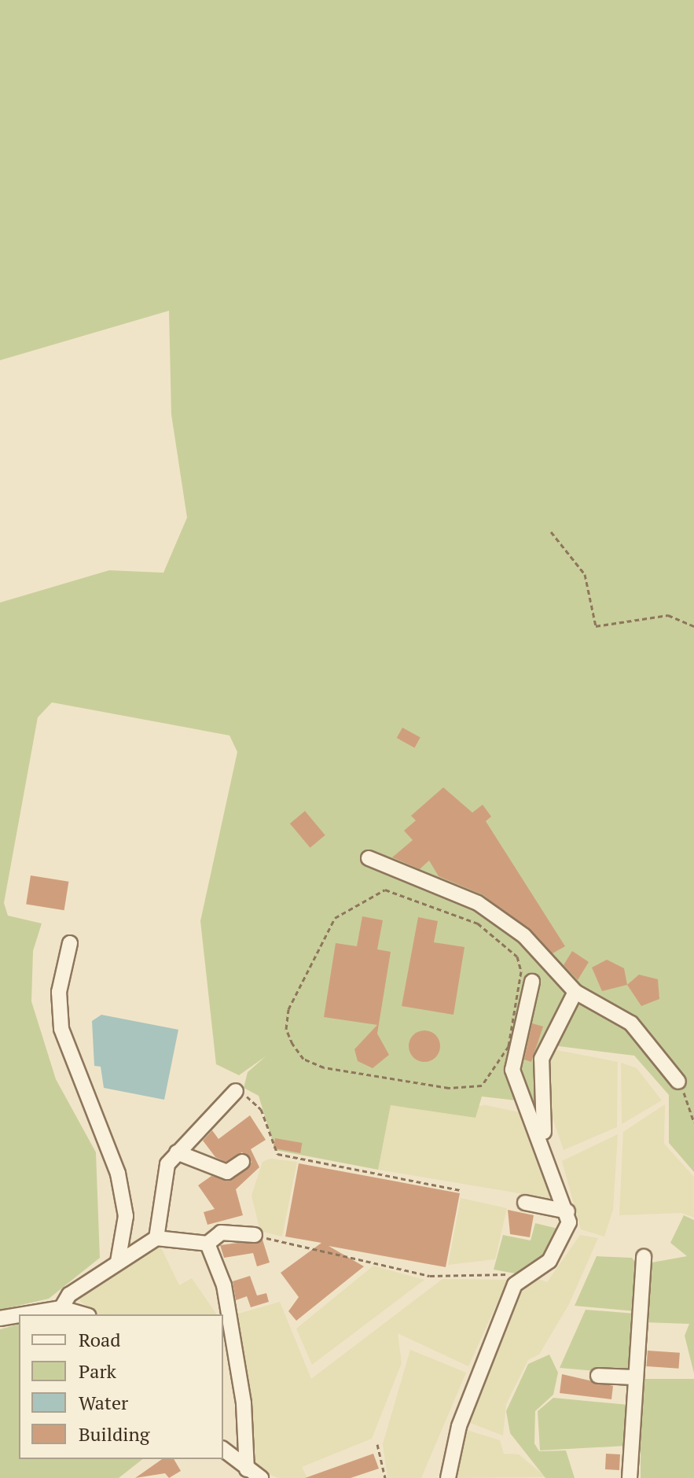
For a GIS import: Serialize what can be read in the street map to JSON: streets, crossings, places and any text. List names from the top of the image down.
{
  "legend": [
    "Road",
    "Park",
    "Water",
    "Building"
  ]
}
